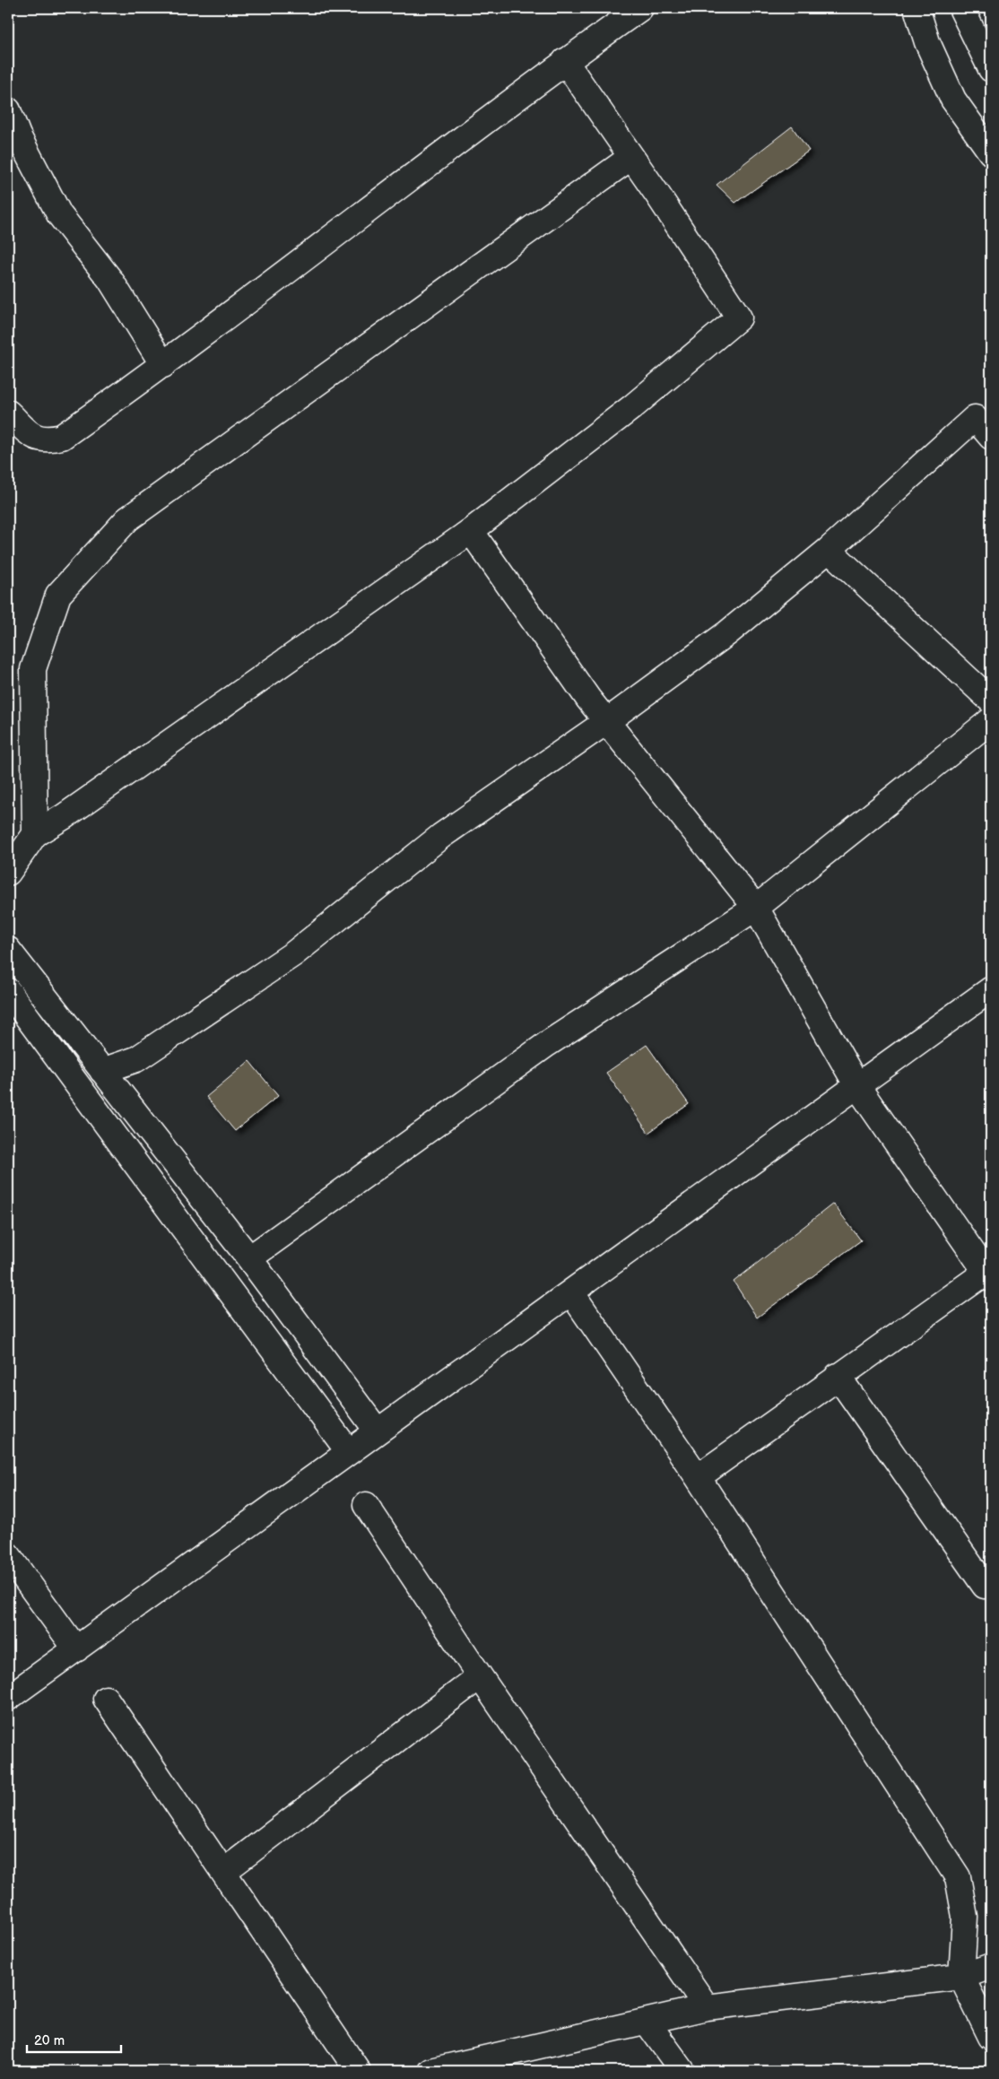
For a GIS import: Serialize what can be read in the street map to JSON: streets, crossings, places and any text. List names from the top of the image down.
{
  "scale_bar": "20 m"
}
